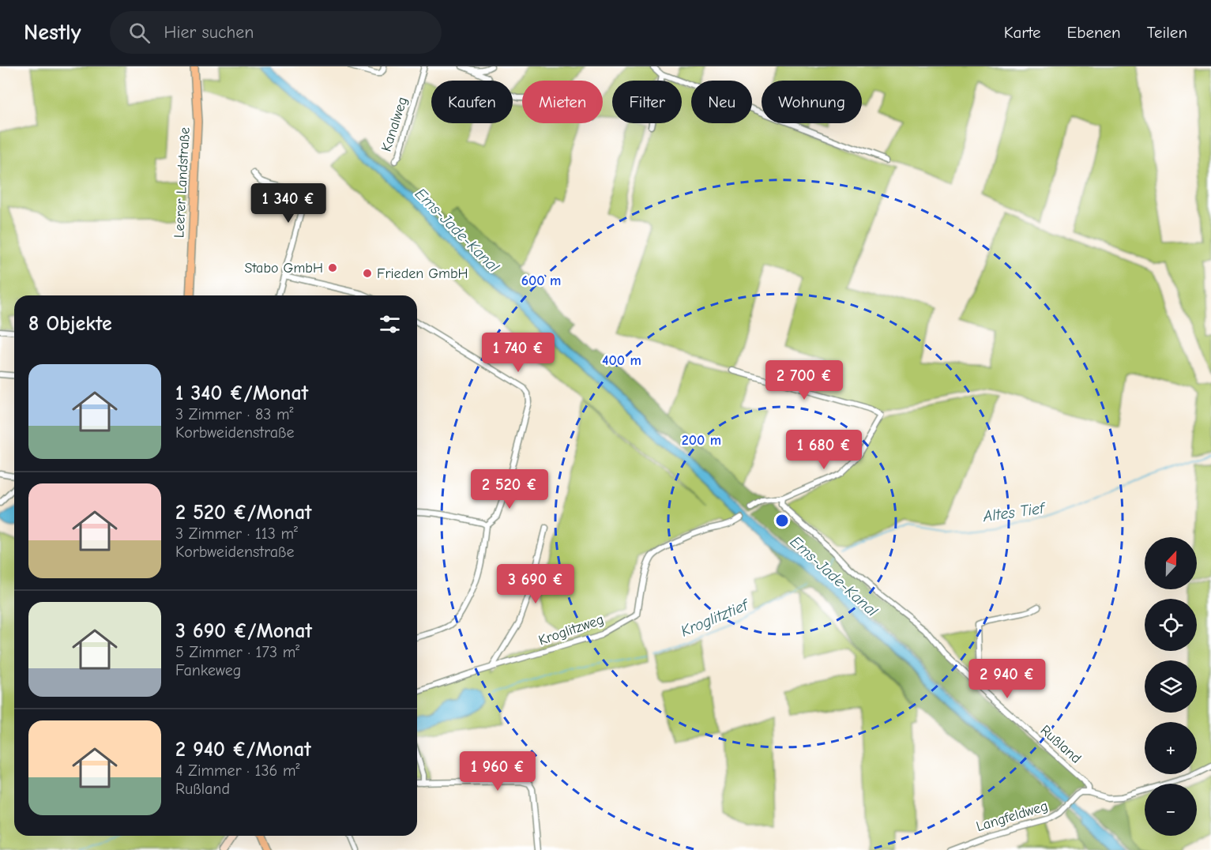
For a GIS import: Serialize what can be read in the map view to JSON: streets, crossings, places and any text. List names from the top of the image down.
{
  "streets": {
    "main road": ["Leerer Landstraße"],
    "street": [
      "Kanalweg",
      "Kroglitzweg",
      "Rußland",
      "Langfeldweg"
    ]
  },
  "crossings": [
    ["Rußland", "Langfeldweg"]
  ],
  "water": ["Ems-Jade-Kanal", "Altes Tief", "Kroglitztief"],
  "places": ["Stabo GmbH", "Frieden GmbH"],
  "north": "top",
  "page": {
    "header": "Nestly",
    "search": "Hier suchen",
    "nav": ["Karte", "Ebenen", "Teilen"],
    "chip": [
      "Kaufen",
      "Mieten",
      "Filter",
      "Neu",
      "Wohnung"
    ],
    "price": [
      "1 340 €",
      "1 740 €",
      "2 700 €",
      "1 680 €",
      "2 520 €",
      "3 690 €",
      "2 940 €",
      "1 960 €"
    ],
    "heading": "8 Objekte",
    "list": [
      {
        "name": "1 340 €/Monat",
        "note": "3 Zimmer · 83 m² · Korbweidenstraße"
      },
      {
        "name": "2 520 €/Monat",
        "note": "3 Zimmer · 113 m² · Korbweidenstraße"
      },
      {
        "name": "3 690 €/Monat",
        "note": "5 Zimmer · 173 m² · Fankeweg"
      },
      {
        "name": "2 940 €/Monat",
        "note": "4 Zimmer · 136 m² · Rußland"
      }
    ],
    "map_buttons": ["+", "−"]
  },
  "rings": ["600 m", "400 m", "200 m"]
}
